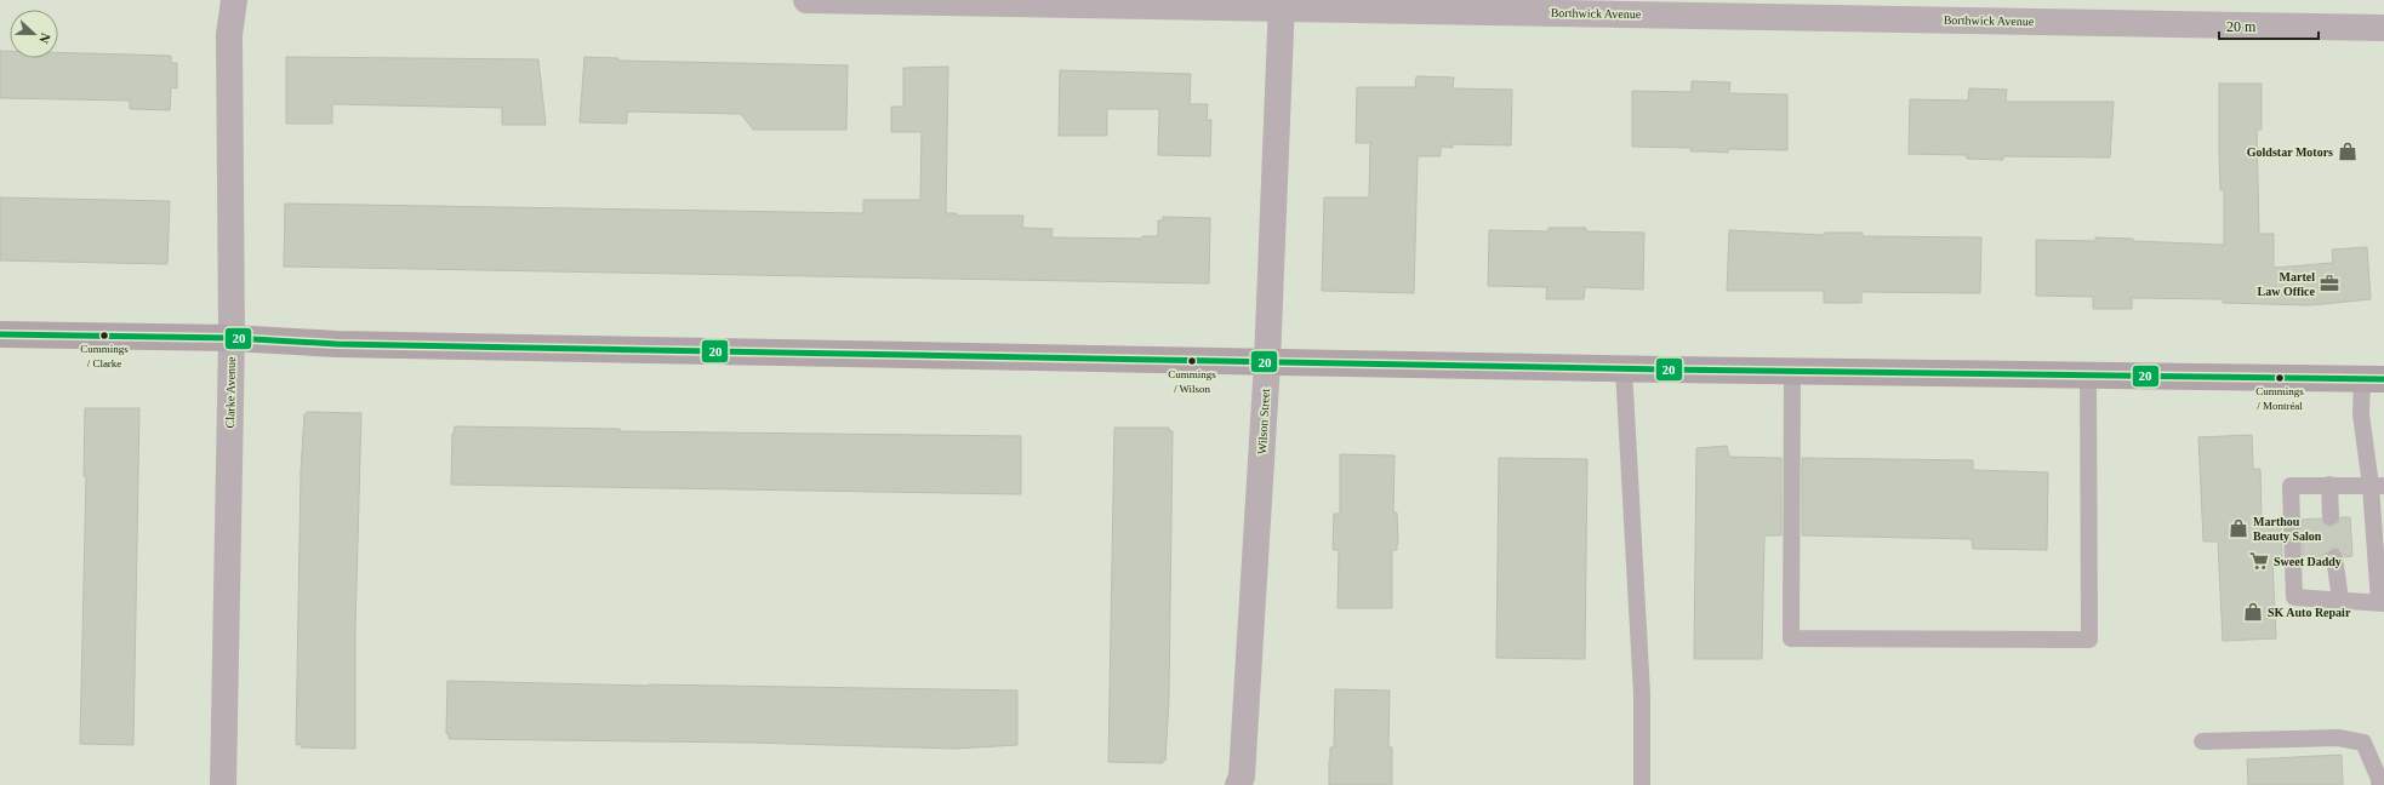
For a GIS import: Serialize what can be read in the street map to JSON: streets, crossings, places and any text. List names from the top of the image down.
{
  "streets": {
    "street": ["Borthwick Avenue", "Clarke Avenue", "Wilson Street"]
  },
  "crossings": [
    ["Borthwick Avenue", "Wilson Street"]
  ],
  "places": {
    "shop": ["Goldstar Motors", "Marthou Beauty Salon", "SK Auto Repair"],
    "office": ["Martel Law Office"],
    "other": ["Cummings / Clarke", "Cummings / Wilson", "Cummings / Montréal"],
    "supermarket": ["Sweet Daddy"]
  },
  "lines": ["transit line 20"],
  "scale_bar": "20 m",
  "north": "right"
}
